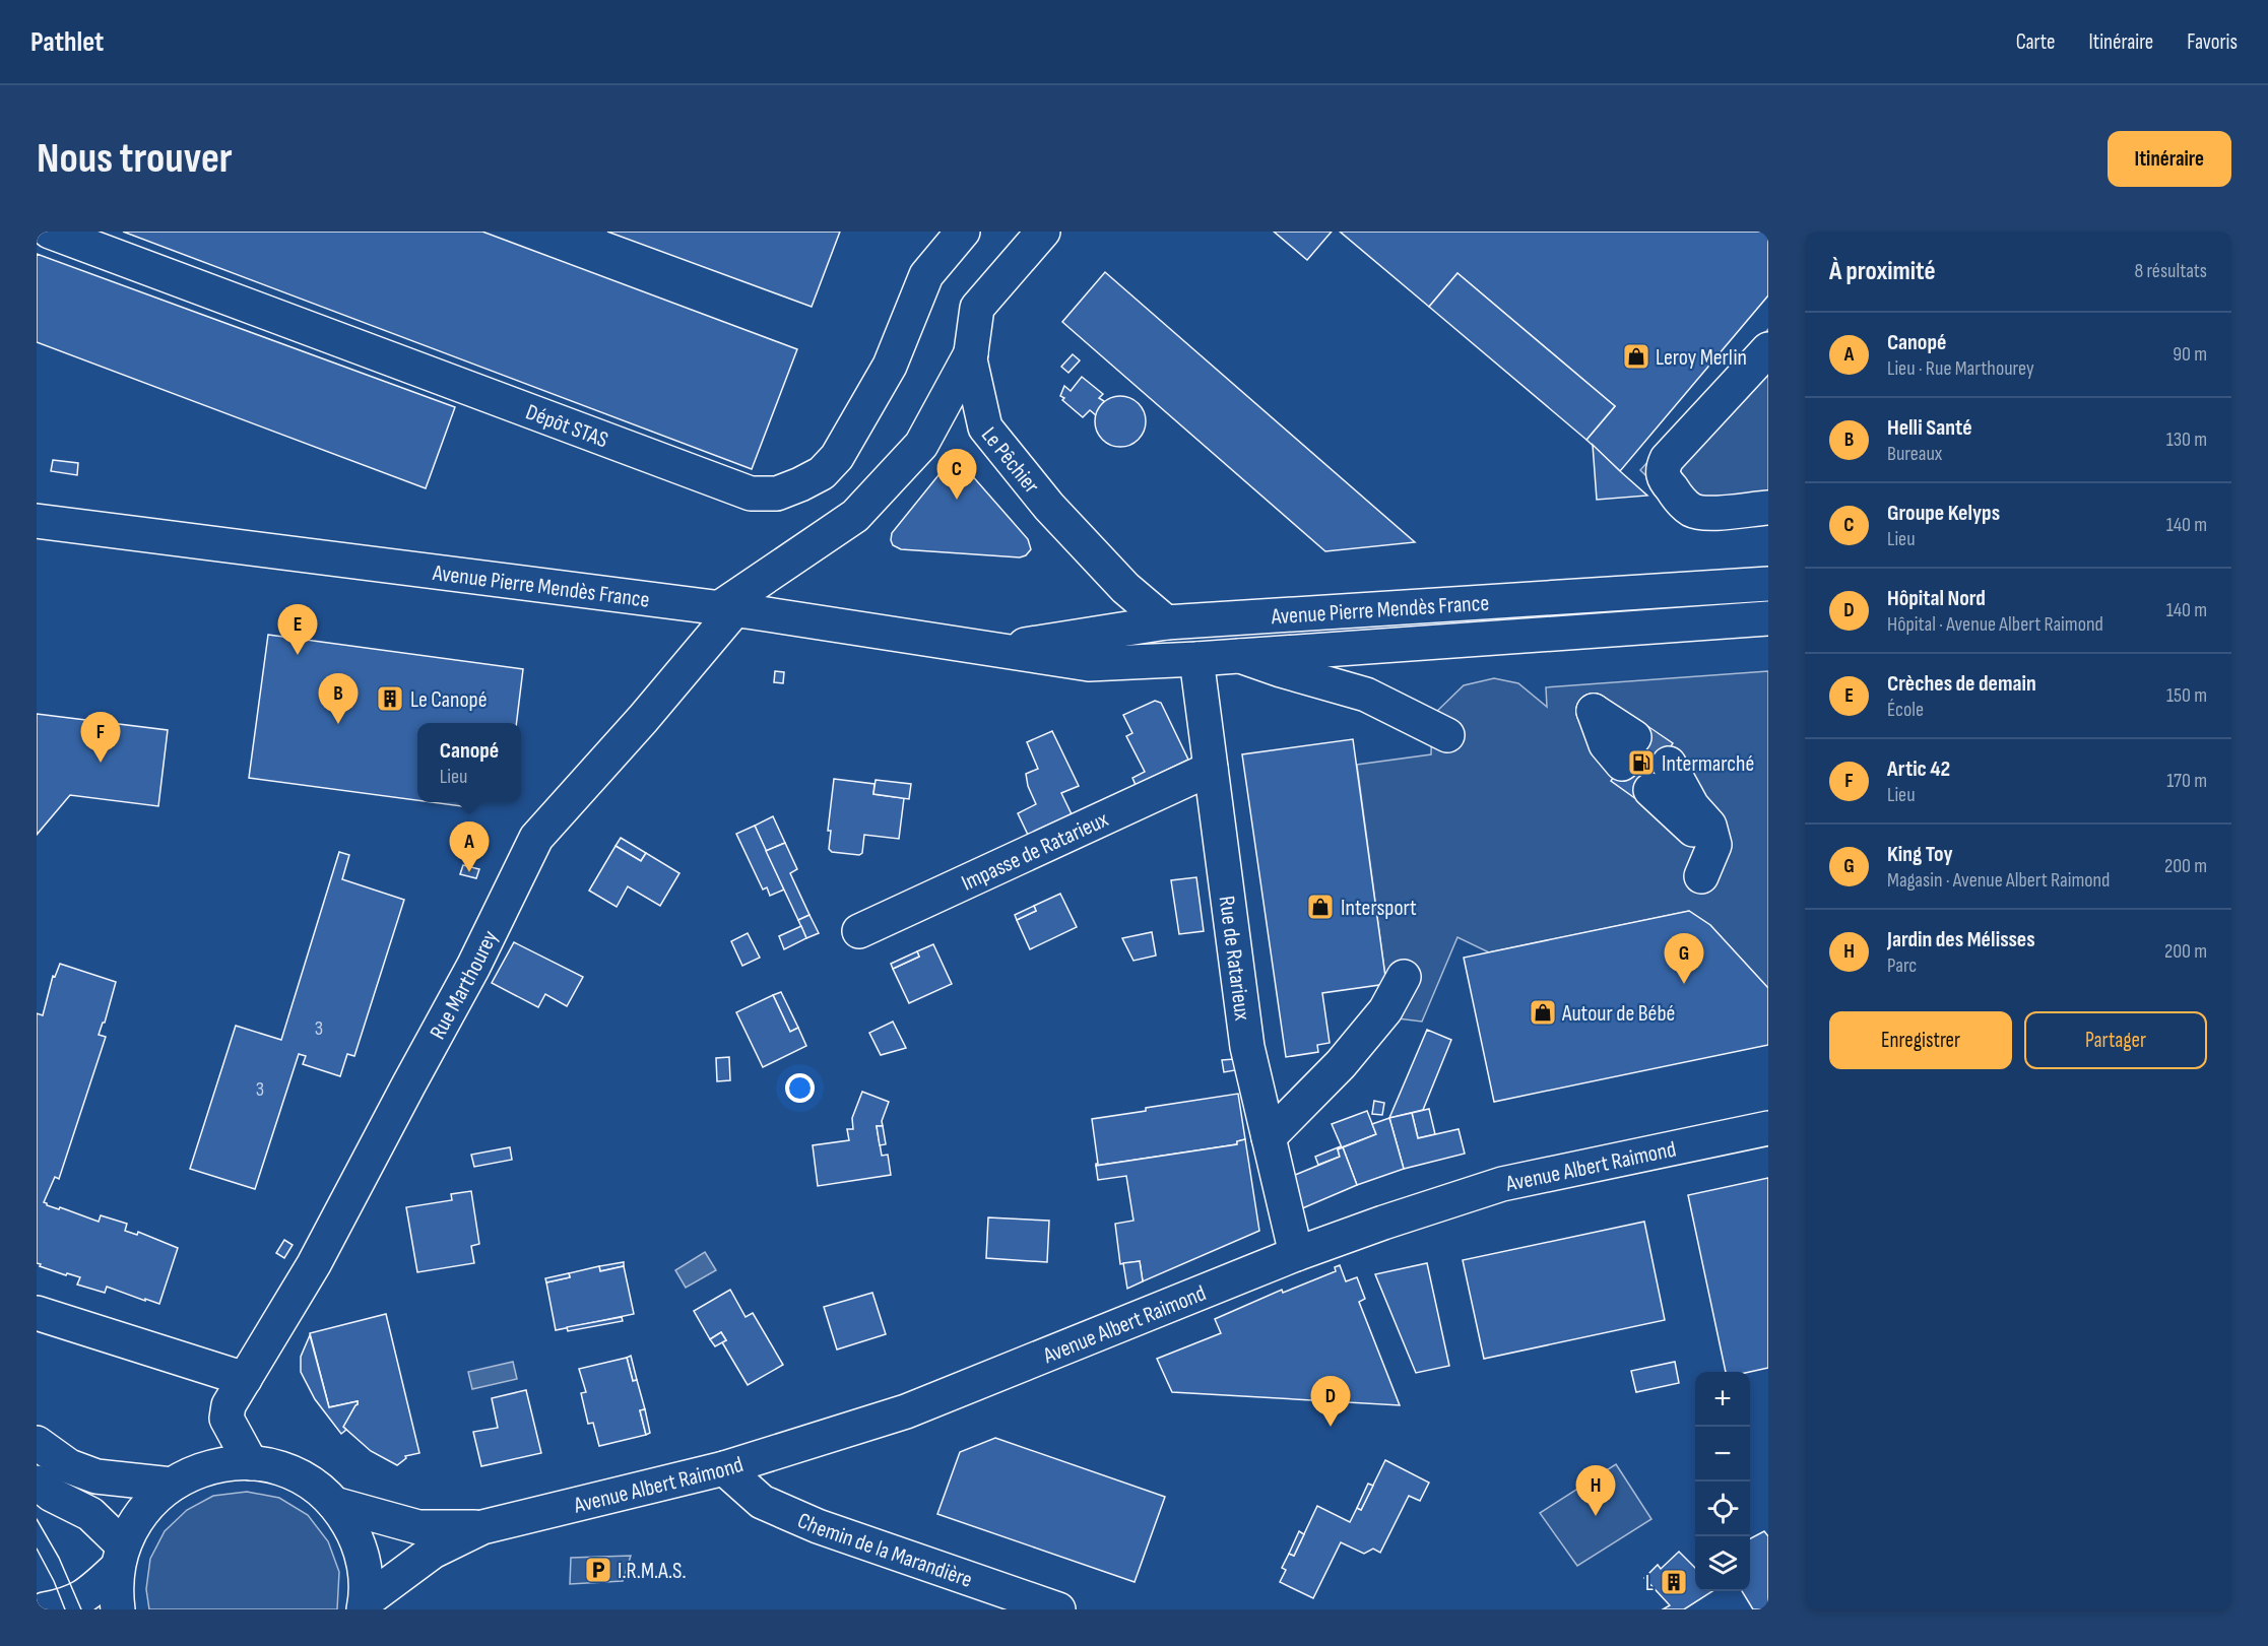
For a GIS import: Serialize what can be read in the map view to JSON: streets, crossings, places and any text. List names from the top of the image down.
{
  "streets": {
    "street": [
      "Dépôt STAS",
      "Le Pêchier",
      "Avenue Pierre Mendès France",
      "Impasse de Ratarieux",
      "Rue de Ratarieux",
      "Rue Marthourey",
      "Avenue Albert Raimond",
      "Chemin de la Marandière"
    ]
  },
  "crossings": [
    ["Le Pêchier", "Avenue Pierre Mendès France"],
    ["Le Pêchier", "Rue Marthourey"],
    ["Avenue Pierre Mendès France", "Rue de Ratarieux"],
    ["Avenue Pierre Mendès France", "Rue Marthourey"],
    ["Impasse de Ratarieux", "Rue de Ratarieux"],
    ["Rue de Ratarieux", "Avenue Albert Raimond"],
    ["Avenue Albert Raimond", "Chemin de la Marandière"]
  ],
  "places": {
    "shop": ["Leroy Merlin", "Intersport", "Autour de Bébé"],
    "building": ["Le Canopé", "L"],
    "fuel station": ["Intermarché"],
    "parking": ["I.R.M.A.S."]
  },
  "house_numbers": ["3", "3"],
  "page": {
    "header": "Pathlet",
    "nav": ["Carte", "Itinéraire", "Favoris"],
    "buttons": [
      "Itinéraire",
      ["Enregistrer", "Partager"]
    ],
    "title": "Nous trouver",
    "heading": ["À proximité", "8 résultats"],
    "list": [
      {
        "mark": "A",
        "name": "Canopé",
        "note": "Lieu · Rue Marthourey",
        "value": "90 m"
      },
      {
        "mark": "B",
        "name": "Helli Santé",
        "note": "Bureaux",
        "value": "130 m"
      },
      {
        "mark": "C",
        "name": "Groupe Kelyps",
        "note": "Lieu",
        "value": "140 m"
      },
      {
        "mark": "D",
        "name": "Hôpital Nord",
        "note": "Hôpital · Avenue Albert Raimond",
        "value": "140 m"
      },
      {
        "mark": "E",
        "name": "Crèches de demain",
        "note": "École",
        "value": "150 m"
      },
      {
        "mark": "F",
        "name": "Artic 42",
        "note": "Lieu",
        "value": "170 m"
      },
      {
        "mark": "G",
        "name": "King Toy",
        "note": "Magasin · Avenue Albert Raimond",
        "value": "200 m"
      },
      {
        "mark": "H",
        "name": "Jardin des Mélisses",
        "note": "Parc",
        "value": "200 m"
      }
    ],
    "pins": [
      "C",
      "E",
      "B",
      "F",
      "A",
      "G",
      "D",
      "H"
    ],
    "popup": ["Canopé", "Lieu"],
    "map_buttons": ["+", "−"]
  }
}
